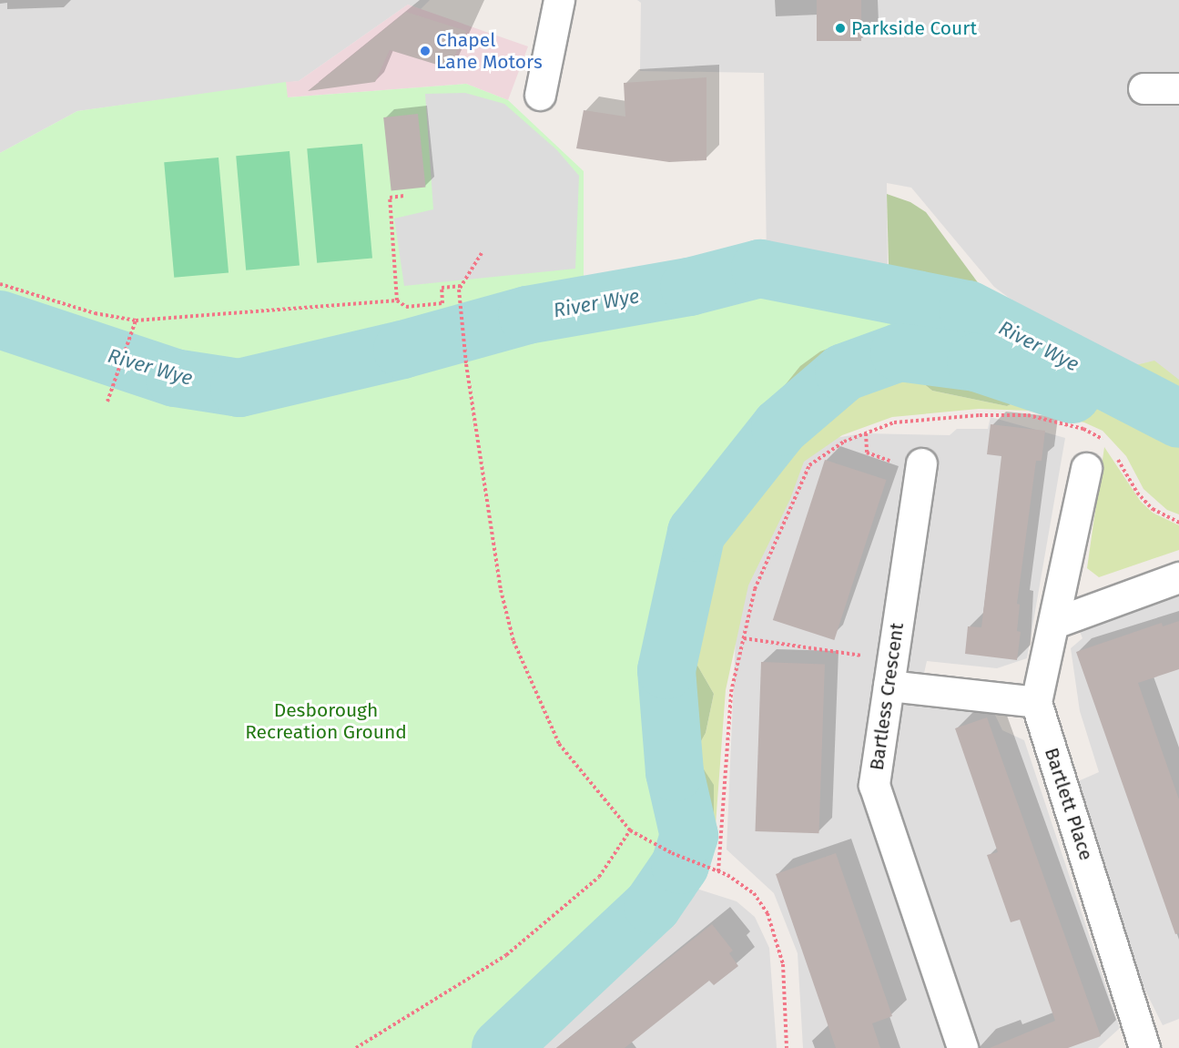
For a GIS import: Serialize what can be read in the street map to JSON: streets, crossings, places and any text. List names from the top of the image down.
{
  "streets": {
    "street": ["Bartless Crescent", "Bartlett Place"]
  },
  "water": ["River Wye"],
  "parks": ["Desborough Recreation Ground"],
  "places": ["Parkside Court", "Chapel Lane Motors"]
}
